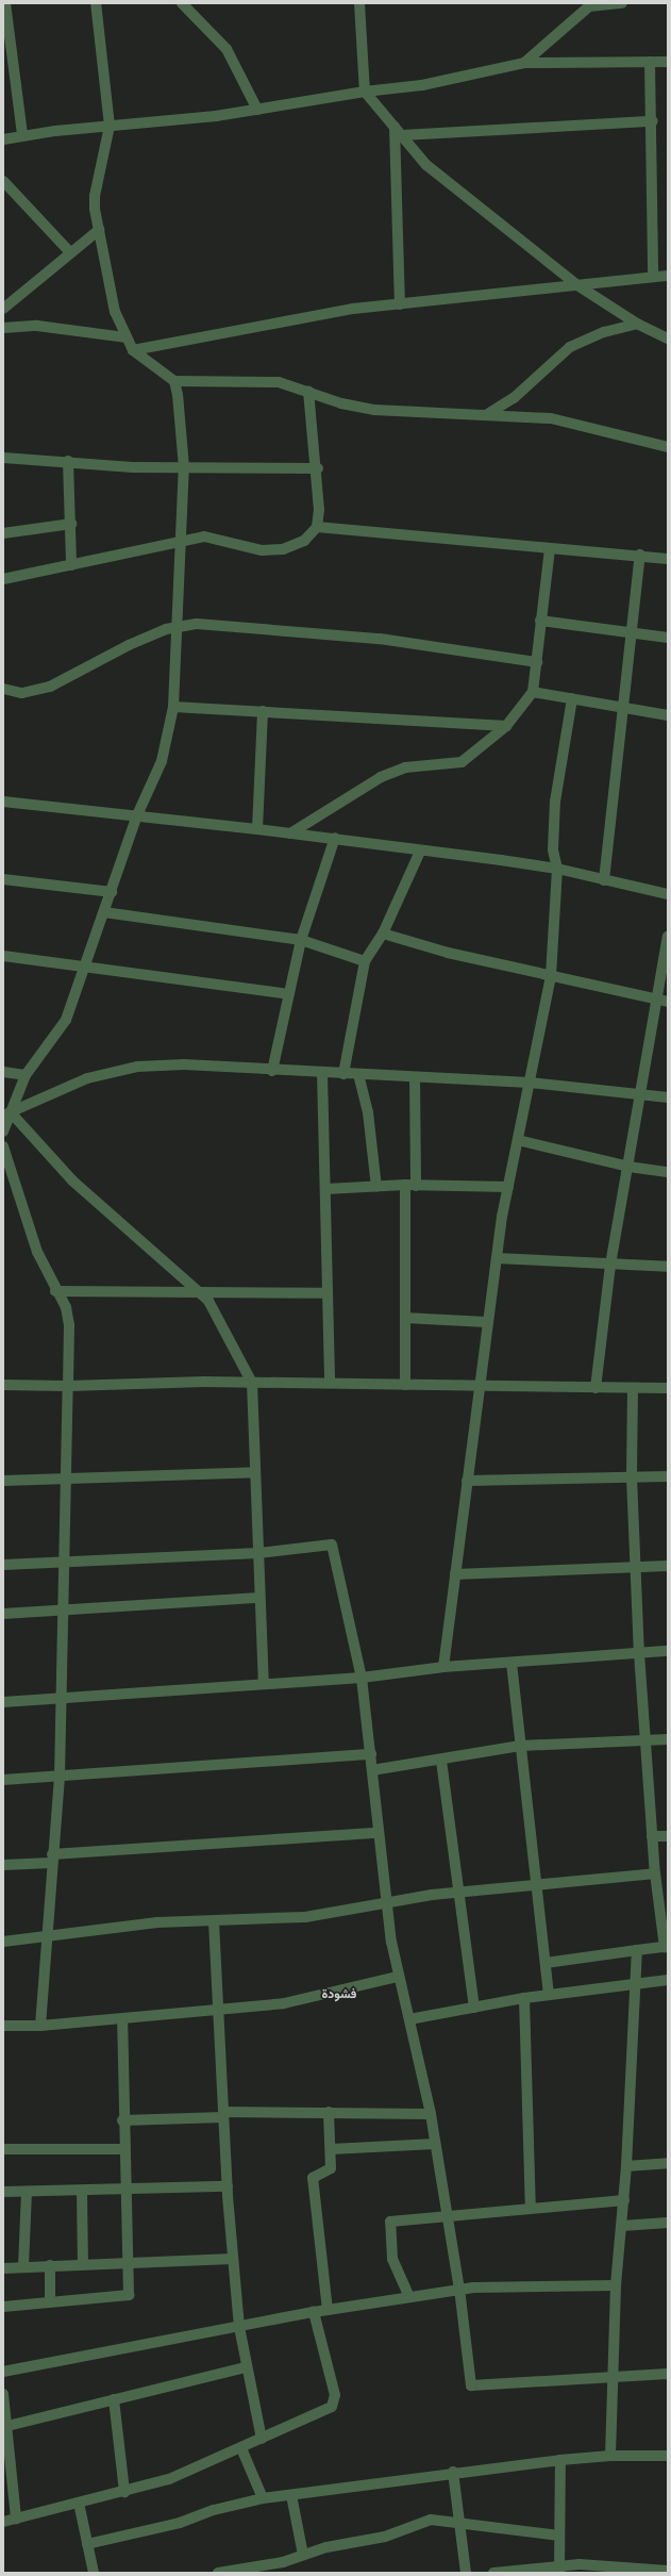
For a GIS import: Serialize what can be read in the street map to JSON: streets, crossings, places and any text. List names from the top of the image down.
{
  "districts": ["فشودة"]
}
